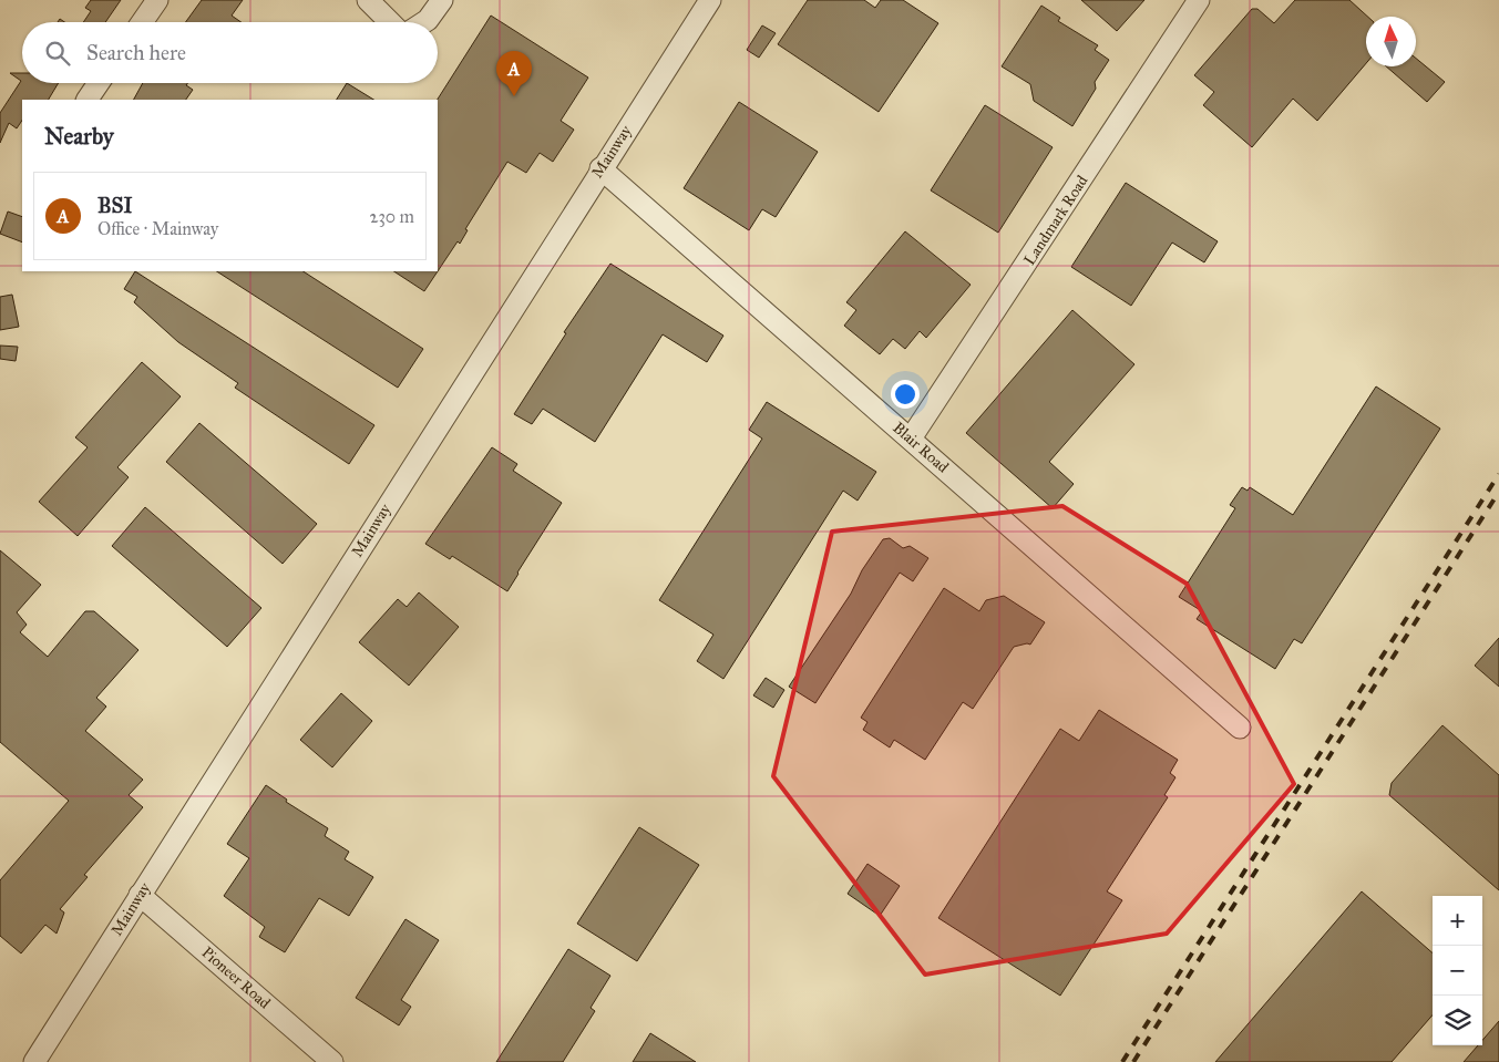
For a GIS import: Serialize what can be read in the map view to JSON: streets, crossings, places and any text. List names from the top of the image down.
{
  "streets": {
    "street": [
      "Mainway",
      "Landmark Road",
      "Blair Road",
      "Pioneer Road"
    ]
  },
  "crossings": [
    ["Mainway", "Blair Road"],
    ["Mainway", "Pioneer Road"],
    ["Landmark Road", "Blair Road"]
  ],
  "north": "top",
  "page": {
    "search": "Search here",
    "pins": "A",
    "heading": "Nearby",
    "list": [
      {
        "mark": "A",
        "name": "BSI",
        "note": "Office · Mainway",
        "value": "230 m"
      }
    ],
    "map_buttons": ["+", "−"]
  }
}
